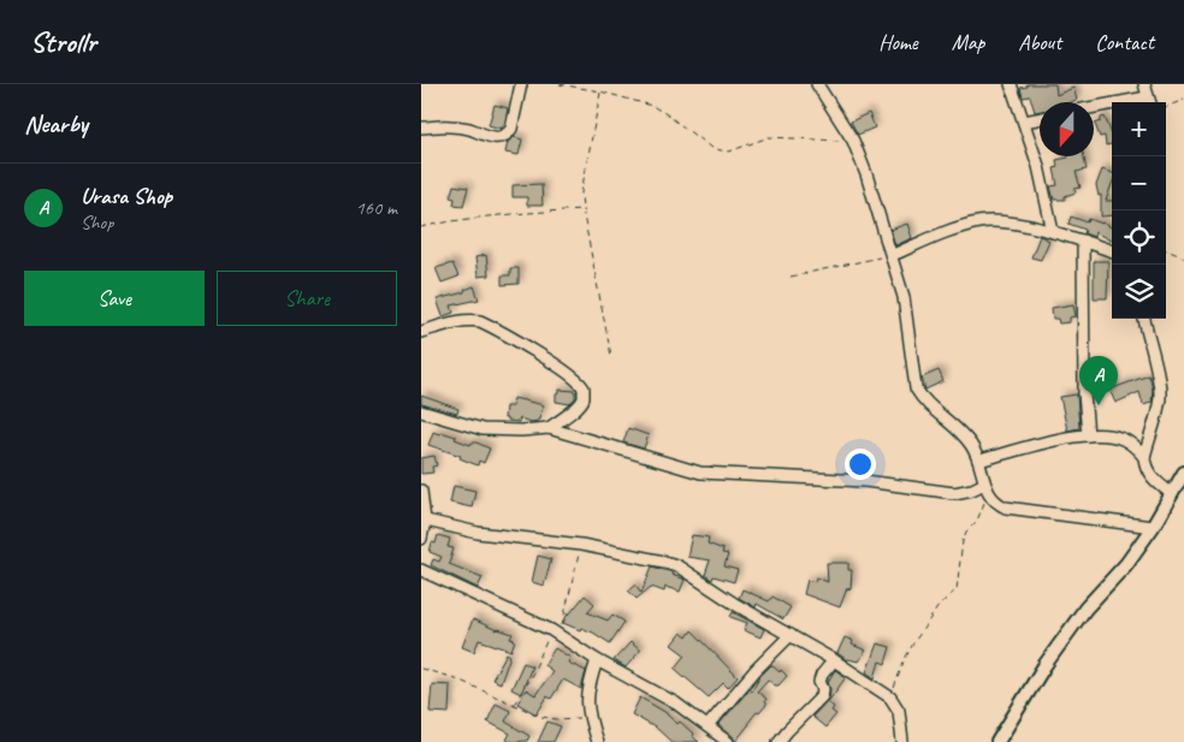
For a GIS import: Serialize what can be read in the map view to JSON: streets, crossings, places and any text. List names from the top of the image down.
{
  "north": "bottom",
  "page": {
    "header": "Strollr",
    "nav": [
      "Home",
      "Map",
      "About",
      "Contact"
    ],
    "heading": "Nearby",
    "map_buttons": ["+", "−"],
    "list": [
      {
        "mark": "A",
        "name": "Urasa Shop",
        "note": "Shop",
        "value": "160 m"
      }
    ],
    "buttons": ["Save", "Share"],
    "pins": "A"
  }
}
